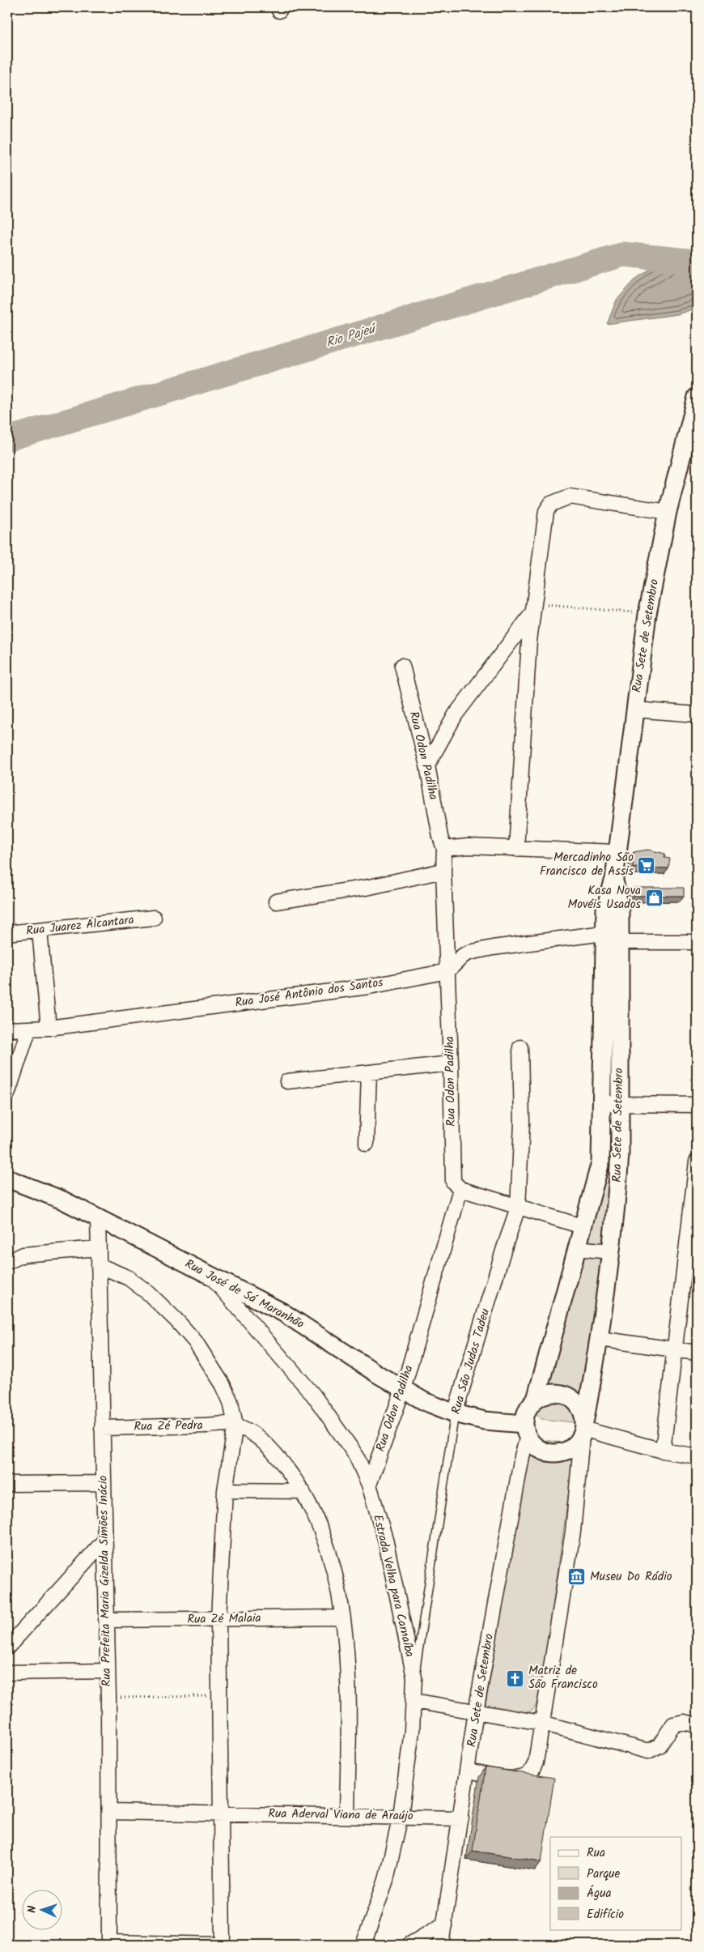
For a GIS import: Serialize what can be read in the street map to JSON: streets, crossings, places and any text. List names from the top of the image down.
{
  "streets": {
    "street": [
      "Rua Sete de Setembro",
      "Rua Odon Padilha",
      "Rua Juarez Alcantara",
      "Rua José Antônio dos Santos",
      "Rua José de Sá Maranhão",
      "Rua São Judas Tadeu",
      "Rua Zé Pedra",
      "Rua Prefeita Maria Gizelda Simões Inácio",
      "Estrada Velha para Carnaíba",
      "Rua Zé Malaia",
      "Rua Aderval Viana de Araújo"
    ]
  },
  "crossings": [
    ["Rua Sete de Setembro", "Rua José de Sá Maranhão"],
    ["Rua Sete de Setembro", "Rua Aderval Viana de Araújo"],
    ["Rua Odon Padilha", "Rua José Antônio dos Santos"],
    ["Rua Odon Padilha", "Rua José de Sá Maranhão"],
    ["Rua Odon Padilha", "Estrada Velha para Carnaíba"],
    ["Rua José de Sá Maranhão", "Rua São Judas Tadeu"],
    ["Rua José de Sá Maranhão", "Rua Prefeita Maria Gizelda Simões Inácio"],
    ["Rua José de Sá Maranhão", "Estrada Velha para Carnaíba"],
    ["Rua São Judas Tadeu", "Estrada Velha para Carnaíba"],
    ["Rua Zé Pedra", "Rua Prefeita Maria Gizelda Simões Inácio"],
    ["Rua Prefeita Maria Gizelda Simões Inácio", "Rua Zé Malaia"],
    ["Rua Prefeita Maria Gizelda Simões Inácio", "Rua Aderval Viana de Araújo"],
    ["Estrada Velha para Carnaíba", "Rua Aderval Viana de Araújo"]
  ],
  "water": ["Rio Pajeú"],
  "places": {
    "supermarket": ["Mercadinho São Francisco de Assis"],
    "shop": ["Kasa Nova Movéis Usados"],
    "museum": ["Museu Do Rádio"],
    "church": ["Matriz de São Francisco"]
  },
  "legend": [
    "Rua",
    "Parque",
    "Água",
    "Edifício"
  ],
  "north": "left"
}
